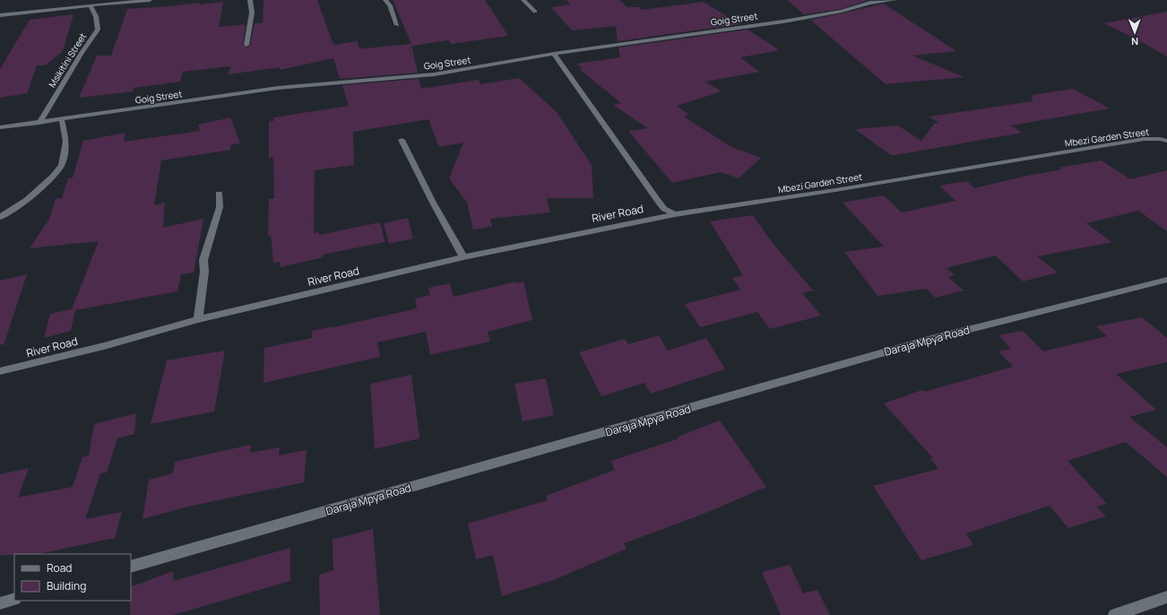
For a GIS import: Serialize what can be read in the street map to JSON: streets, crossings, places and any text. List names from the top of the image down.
{
  "streets": {
    "street": [
      "Goig Street",
      "Msikitini Street",
      "Mbezi Garden Street",
      "River Road",
      "Daraja Mpya Road"
    ]
  },
  "crossings": [
    ["Goig Street", "Msikitini Street"],
    ["Mbezi Garden Street", "River Road"]
  ],
  "legend": ["Road", "Building"],
  "north": "bottom"
}
